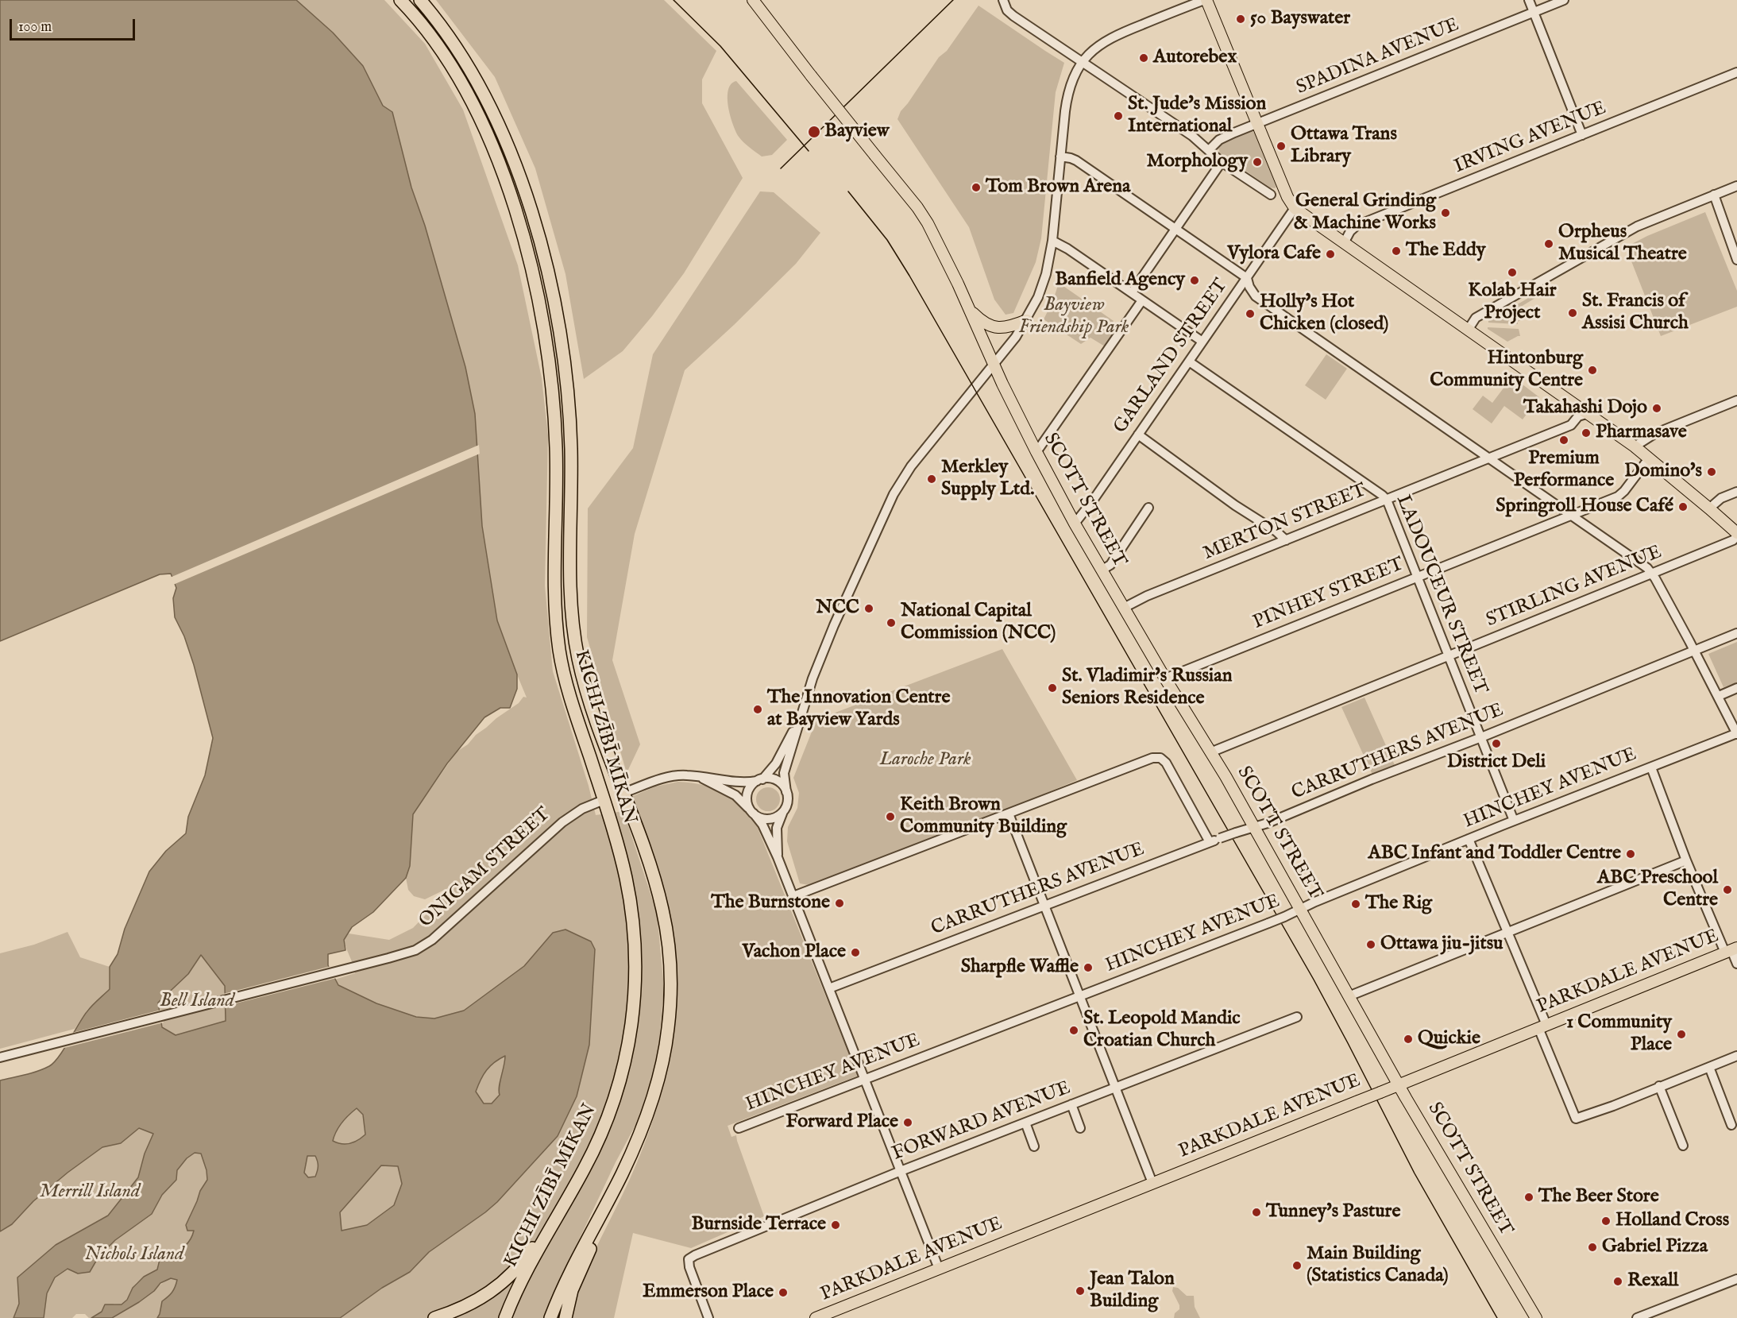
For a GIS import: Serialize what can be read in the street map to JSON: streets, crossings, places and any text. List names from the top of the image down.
{
  "streets": {
    "highway": ["KICHI ZĪBĪ MĪKAN"],
    "main road": ["SCOTT STREET", "PARKDALE AVENUE"],
    "street": [
      "SPADINA AVENUE",
      "IRVING AVENUE",
      "GARLAND STREET",
      "MERTON STREET",
      "STIRLING AVENUE",
      "PINHEY STREET",
      "LADOUCEUR STREET",
      "CARRUTHERS AVENUE",
      "HINCHEY AVENUE",
      "ONIGAM STREET",
      "FORWARD AVENUE"
    ]
  },
  "crossings": [
    ["GARLAND STREET", "SCOTT STREET"],
    ["GARLAND STREET", "LADOUCEUR STREET"],
    ["SCOTT STREET", "MERTON STREET"],
    ["SCOTT STREET", "STIRLING AVENUE"],
    ["SCOTT STREET", "PINHEY STREET"],
    ["SCOTT STREET", "CARRUTHERS AVENUE"],
    ["SCOTT STREET", "HINCHEY AVENUE"],
    ["SCOTT STREET", "PARKDALE AVENUE"],
    ["MERTON STREET", "LADOUCEUR STREET"],
    ["STIRLING AVENUE", "LADOUCEUR STREET"],
    ["PINHEY STREET", "LADOUCEUR STREET"],
    ["LADOUCEUR STREET", "CARRUTHERS AVENUE"],
    ["LADOUCEUR STREET", "HINCHEY AVENUE"],
    ["KICHI ZĪBĪ MĪKAN", "ONIGAM STREET"]
  ],
  "parks": [
    "Bayview Friendship Park",
    "Laroche Park",
    "Bell Island",
    "Merrill Island",
    "Nichols Island"
  ],
  "places": [
    "50 Bayswater",
    "Autorebex",
    "St. Jude's Mission International",
    "Bayview",
    "Ottawa Trans Library",
    "Morphology",
    "Tom Brown Arena",
    "General Grinding & Machine Works",
    "Orpheus Musical Theatre",
    "The Eddy",
    "Vylora Cafe",
    "Kolab Hair Project",
    "Banfield Agency",
    "St. Francis of Assisi Church",
    "Holly's Hot Chicken (closed)",
    "Hintonburg Community Centre",
    "Takahashi Dojo",
    "Pharmasave",
    "Premium Performance",
    "Domino's",
    "Merkley Supply Ltd.",
    "Springroll House Café",
    "NCC",
    "National Capital Commission (NCC)",
    "St. Vladimir's Russian Seniors Residence",
    "The Innovation Centre at Bayview Yards",
    "District Deli",
    "Keith Brown Community Building",
    "ABC Infant and Toddler Centre",
    "ABC Preschool Centre",
    "The Burnstone",
    "The Rig",
    "Ottawa jiu-jitsu",
    "Vachon Place",
    "Sharpfle Waffle",
    "St. Leopold Mandic Croatian Church",
    "1 Community Place",
    "Quickie",
    "Forward Place",
    "The Beer Store",
    "Tunney's Pasture",
    "Holland Cross",
    "Burnside Terrace",
    "Gabriel Pizza",
    "Main Building (Statistics Canada)",
    "Rexall",
    "Jean Talon Building",
    "Emmerson Place"
  ],
  "scale_bar": "100 m"
}
